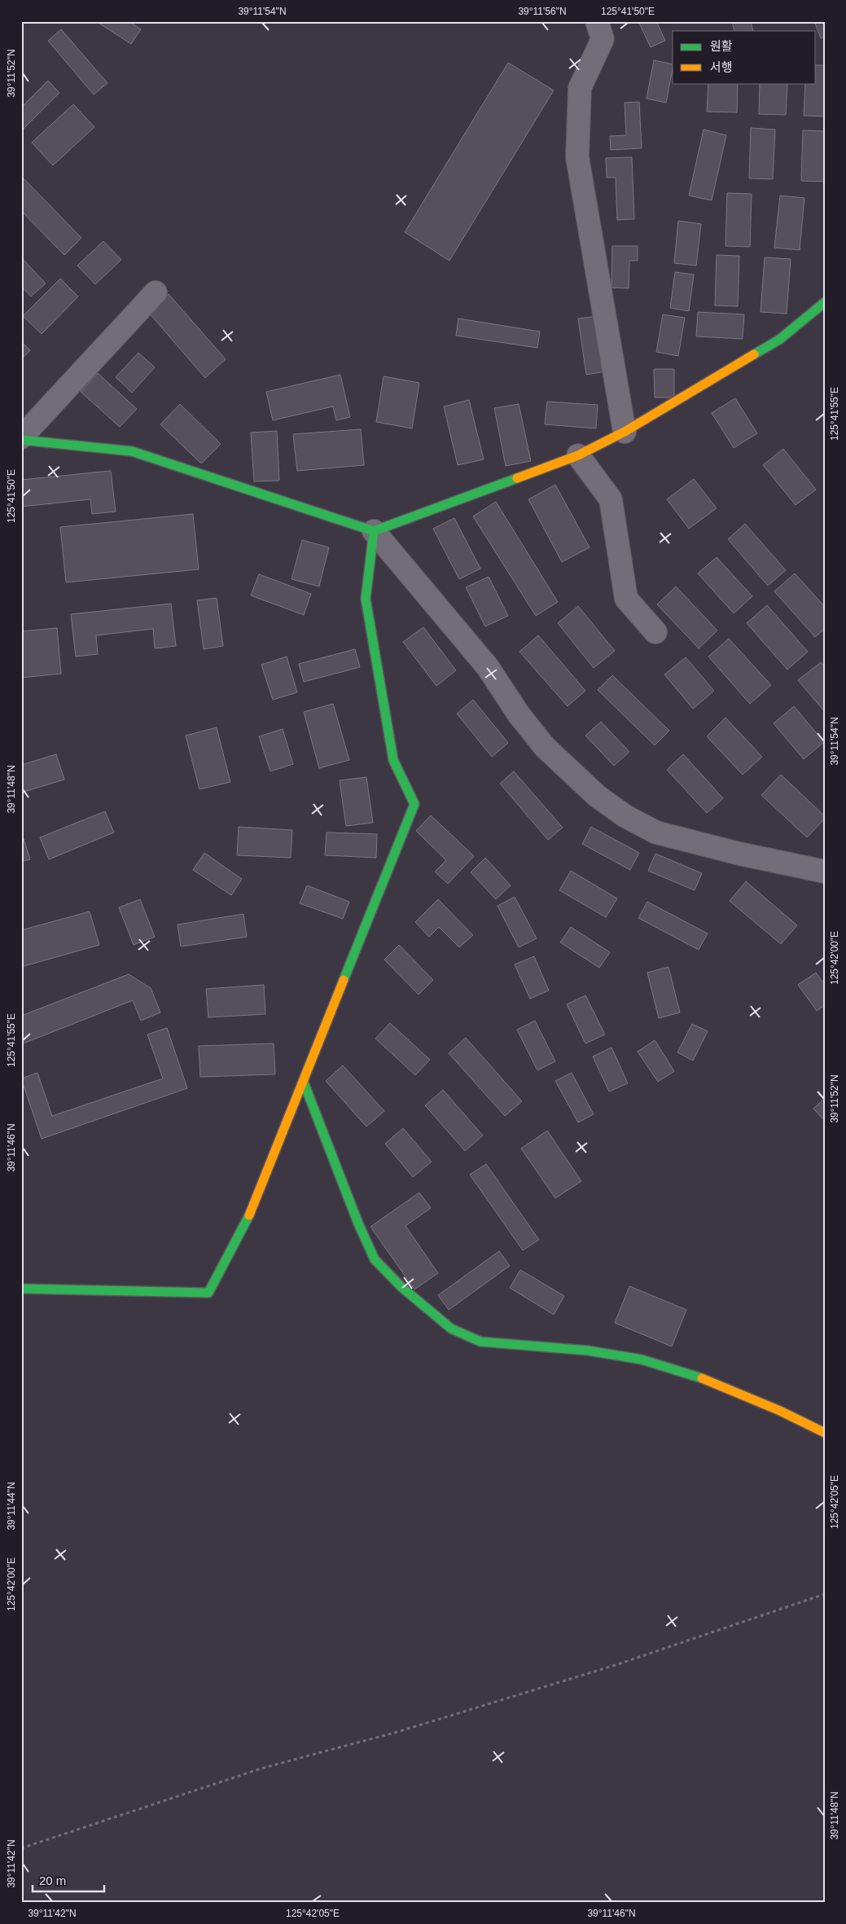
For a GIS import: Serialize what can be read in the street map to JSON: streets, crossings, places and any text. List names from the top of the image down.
{
  "legend": ["원활", "서행"],
  "scale_bar": "20 m",
  "coordinates": [
    "39°11'54\"N",
    "39°11'56\"N",
    "125°41'50\"E",
    "39°11'52\"N",
    "125°41'55\"E",
    "39°11'48\"N",
    "125°42'00\"E",
    "39°11'46\"N",
    "125°42'05\"E",
    "39°11'44\"N",
    "39°11'42\"N"
  ]
}
